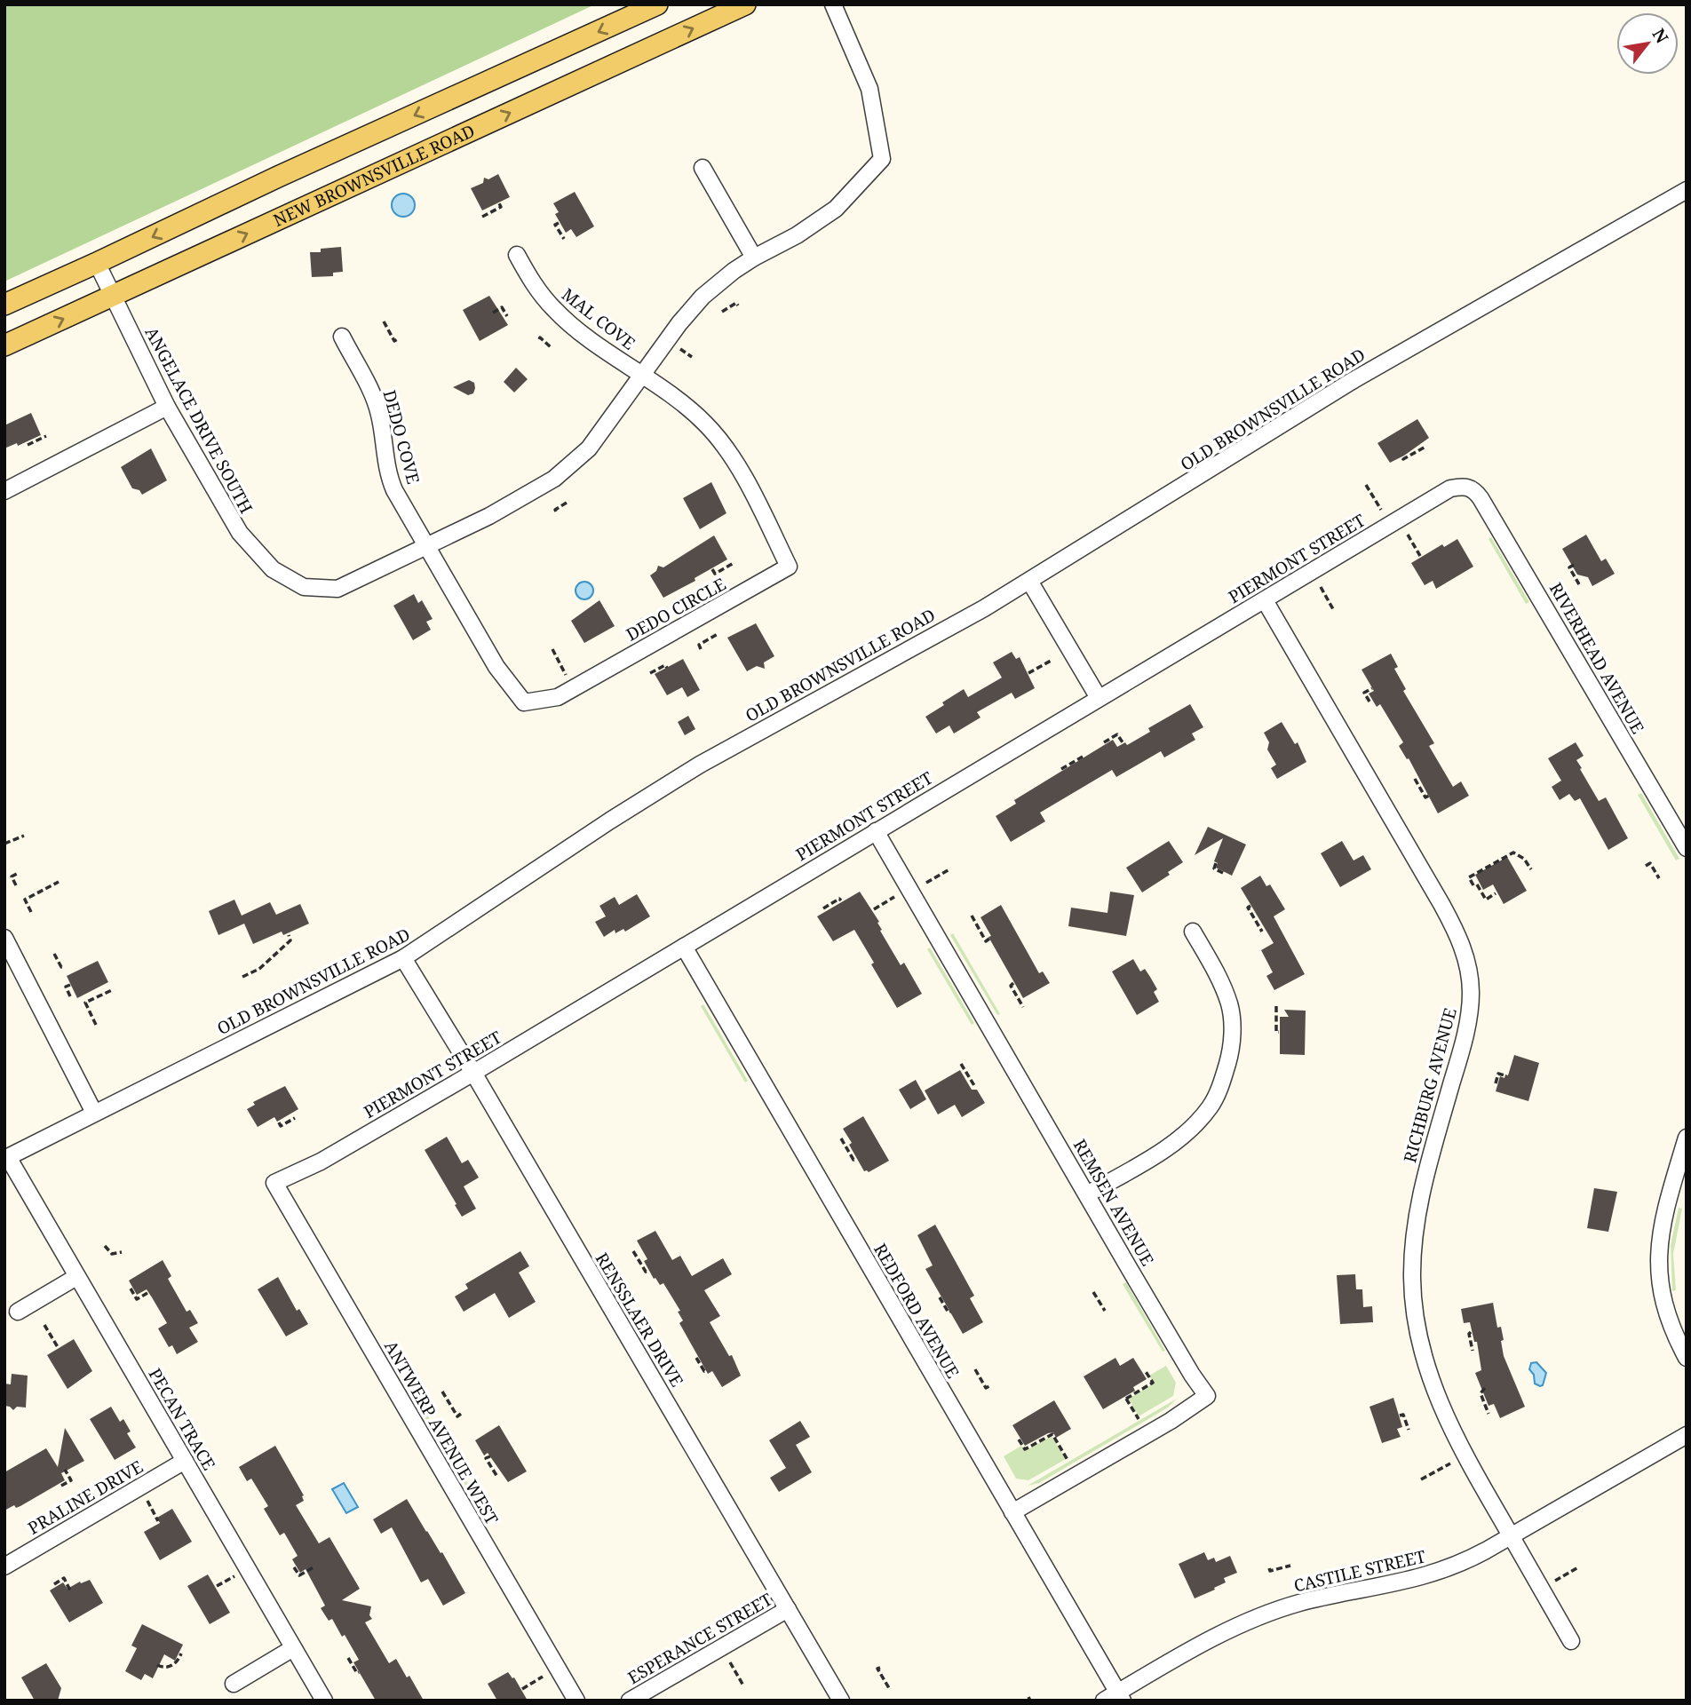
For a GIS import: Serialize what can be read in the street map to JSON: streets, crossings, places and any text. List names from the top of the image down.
{
  "streets": {
    "main road": ["NEW BROWNSVILLE ROAD"],
    "street": [
      "MAL COVE",
      "OLD BROWNSVILLE ROAD",
      "ANGELACE DRIVE SOUTH",
      "DEDO COVE",
      "PIERMONT STREET",
      "DEDO CIRCLE",
      "RIVERHEAD AVENUE",
      "RICHBURG AVENUE",
      "REMSEN AVENUE",
      "REDFORD AVENUE",
      "RENSSLAER DRIVE",
      "PECAN TRACE",
      "ANTWERP AVENUE WEST",
      "PRALINE DRIVE",
      "CASTILE STREET",
      "ESPERANCE STREET"
    ]
  },
  "crossings": [
    ["NEW BROWNSVILLE ROAD", "ANGELACE DRIVE SOUTH"],
    ["MAL COVE", "ANGELACE DRIVE SOUTH"],
    ["MAL COVE", "DEDO CIRCLE"],
    ["OLD BROWNSVILLE ROAD", "RENSSLAER DRIVE"],
    ["OLD BROWNSVILLE ROAD", "PECAN TRACE"],
    ["ANGELACE DRIVE SOUTH", "DEDO COVE"],
    ["ANGELACE DRIVE SOUTH", "DEDO CIRCLE"],
    ["DEDO COVE", "DEDO CIRCLE"],
    ["PIERMONT STREET", "RIVERHEAD AVENUE"],
    ["PIERMONT STREET", "RICHBURG AVENUE"],
    ["PIERMONT STREET", "REMSEN AVENUE"],
    ["PIERMONT STREET", "REDFORD AVENUE"],
    ["PIERMONT STREET", "RENSSLAER DRIVE"],
    ["PIERMONT STREET", "ANTWERP AVENUE WEST"],
    ["RICHBURG AVENUE", "CASTILE STREET"],
    ["REMSEN AVENUE", "REDFORD AVENUE"],
    ["REDFORD AVENUE", "CASTILE STREET"],
    ["RENSSLAER DRIVE", "ESPERANCE STREET"],
    ["PECAN TRACE", "PRALINE DRIVE"]
  ],
  "north": "top right"
}
